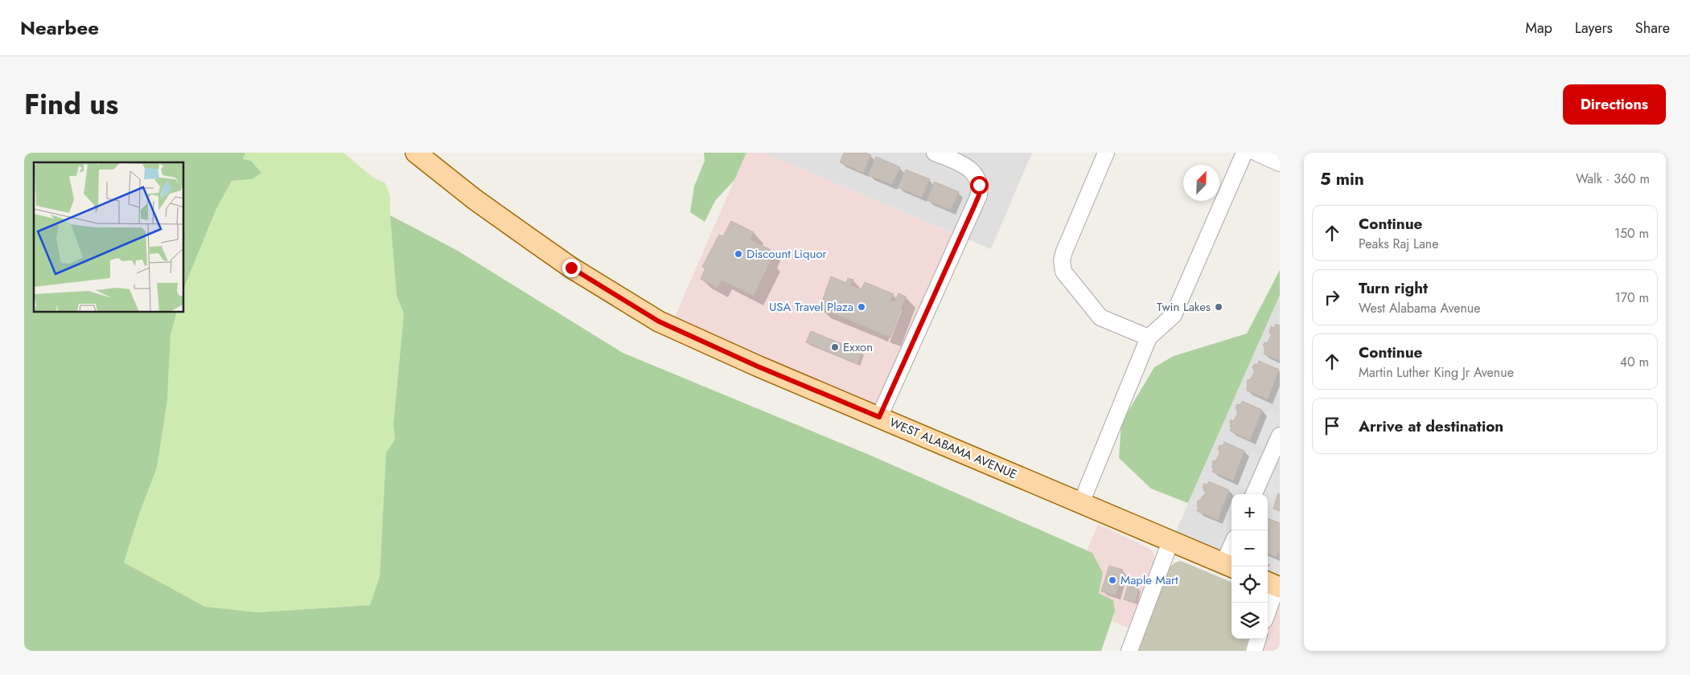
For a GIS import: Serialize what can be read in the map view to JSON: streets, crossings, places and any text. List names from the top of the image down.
{
  "streets": {
    "main road": ["WEST ALABAMA AVENUE"]
  },
  "places": [
    "Discount Liquor",
    "USA Travel Plaza",
    "Twin Lakes",
    "Exxon",
    "Maple Mart"
  ],
  "north": "top right",
  "page": {
    "header": "Nearbee",
    "nav": ["Map", "Layers", "Share"],
    "title": "Find us",
    "buttons": "Directions",
    "heading": ["5 min", "Walk · 360 m"],
    "list": [
      ["Continue", "Peaks Raj Lane", "150 m"],
      ["Turn right", "West Alabama Avenue", "170 m"],
      ["Continue", "Martin Luther King Jr Avenue", "40 m"],
      "Arrive at destination"
    ],
    "map_buttons": ["+", "−"]
  }
}
